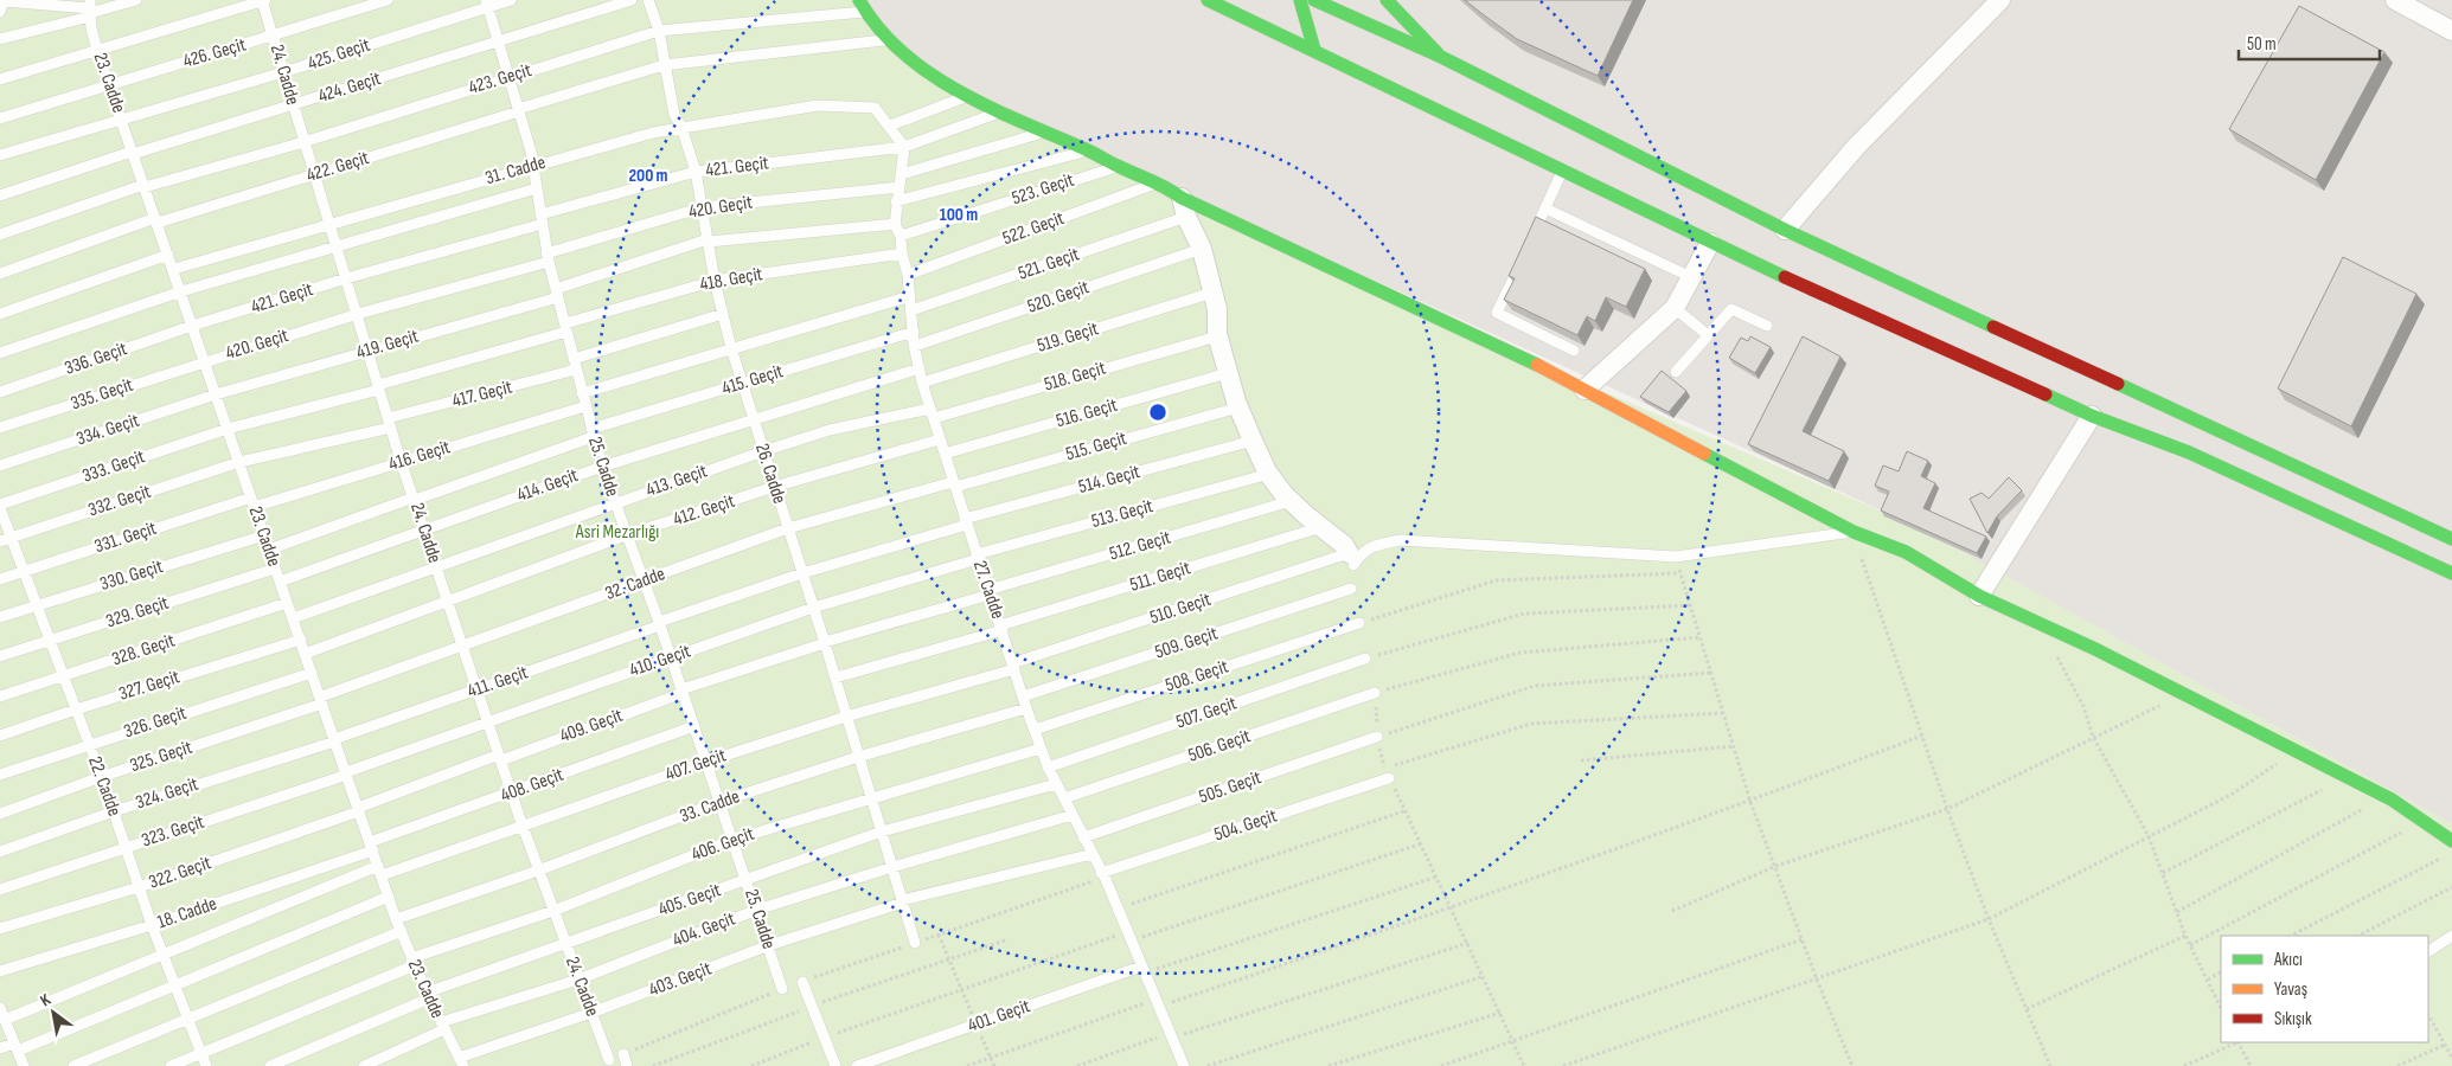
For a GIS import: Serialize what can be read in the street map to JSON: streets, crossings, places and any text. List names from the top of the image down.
{
  "streets": {
    "lane": [
      "426. Geçit",
      "425. Geçit",
      "24. Cadde",
      "423. Geçit",
      "23. Cadde",
      "424. Geçit",
      "422. Geçit",
      "421. Geçit",
      "31. Cadde",
      "523. Geçit",
      "420. Geçit",
      "522. Geçit",
      "521. Geçit",
      "418. Geçit",
      "520. Geçit",
      "519. Geçit",
      "419. Geçit",
      "336. Geçit",
      "518. Geçit",
      "415. Geçit",
      "335. Geçit",
      "417. Geçit",
      "516. Geçit",
      "334. Geçit",
      "515. Geçit",
      "416. Geçit",
      "333. Geçit",
      "25. Cadde",
      "26. Cadde",
      "514. Geçit",
      "413. Geçit",
      "414. Geçit",
      "332. Geçit",
      "412. Geçit",
      "513. Geçit",
      "331. Geçit",
      "512. Geçit",
      "330. Geçit",
      "511. Geçit",
      "32. Cadde",
      "27. Cadde",
      "510. Geçit",
      "329. Geçit",
      "509. Geçit",
      "328. Geçit",
      "410. Geçit",
      "508. Geçit",
      "411. Geçit",
      "327. Geçit",
      "507. Geçit",
      "326. Geçit",
      "409. Geçit",
      "506. Geçit",
      "325. Geçit",
      "407. Geçit",
      "408. Geçit",
      "22. Cadde",
      "505. Geçit",
      "324. Geçit",
      "33. Cadde",
      "504. Geçit",
      "323. Geçit",
      "406. Geçit",
      "322. Geçit",
      "405. Geçit",
      "18. Cadde",
      "404. Geçit",
      "403. Geçit",
      "401. Geçit"
    ]
  },
  "crossings": [
    ["426. Geçit", "24. Cadde"],
    ["426. Geçit", "23. Cadde"],
    ["425. Geçit", "24. Cadde"],
    ["425. Geçit", "23. Cadde"],
    ["425. Geçit", "25. Cadde"],
    ["24. Cadde", "423. Geçit"],
    ["24. Cadde", "424. Geçit"],
    ["24. Cadde", "422. Geçit"],
    ["24. Cadde", "421. Geçit"],
    ["24. Cadde", "31. Cadde"],
    ["24. Cadde", "420. Geçit"],
    ["24. Cadde", "418. Geçit"],
    ["24. Cadde", "419. Geçit"],
    ["24. Cadde", "415. Geçit"],
    ["24. Cadde", "417. Geçit"],
    ["24. Cadde", "416. Geçit"],
    ["24. Cadde", "413. Geçit"],
    ["24. Cadde", "414. Geçit"],
    ["24. Cadde", "412. Geçit"],
    ["24. Cadde", "32. Cadde"],
    ["24. Cadde", "410. Geçit"],
    ["24. Cadde", "411. Geçit"],
    ["24. Cadde", "409. Geçit"],
    ["24. Cadde", "407. Geçit"],
    ["24. Cadde", "408. Geçit"],
    ["24. Cadde", "33. Cadde"],
    ["24. Cadde", "406. Geçit"],
    ["24. Cadde", "405. Geçit"],
    ["24. Cadde", "404. Geçit"],
    ["24. Cadde", "403. Geçit"],
    ["423. Geçit", "23. Cadde"],
    ["423. Geçit", "25. Cadde"],
    ["423. Geçit", "26. Cadde"],
    ["23. Cadde", "424. Geçit"],
    ["23. Cadde", "422. Geçit"],
    ["23. Cadde", "421. Geçit"],
    ["23. Cadde", "31. Cadde"],
    ["23. Cadde", "420. Geçit"],
    ["23. Cadde", "418. Geçit"],
    ["23. Cadde", "419. Geçit"],
    ["23. Cadde", "336. Geçit"],
    ["23. Cadde", "415. Geçit"],
    ["23. Cadde", "335. Geçit"],
    ["23. Cadde", "417. Geçit"],
    ["23. Cadde", "334. Geçit"],
    ["23. Cadde", "416. Geçit"],
    ["23. Cadde", "333. Geçit"],
    ["23. Cadde", "413. Geçit"],
    ["23. Cadde", "414. Geçit"],
    ["23. Cadde", "332. Geçit"],
    ["23. Cadde", "412. Geçit"],
    ["23. Cadde", "331. Geçit"],
    ["23. Cadde", "330. Geçit"],
    ["23. Cadde", "32. Cadde"],
    ["23. Cadde", "329. Geçit"],
    ["23. Cadde", "328. Geçit"],
    ["23. Cadde", "410. Geçit"],
    ["23. Cadde", "411. Geçit"],
    ["23. Cadde", "327. Geçit"],
    ["23. Cadde", "326. Geçit"],
    ["23. Cadde", "409. Geçit"],
    ["23. Cadde", "325. Geçit"],
    ["23. Cadde", "407. Geçit"],
    ["23. Cadde", "408. Geçit"],
    ["23. Cadde", "324. Geçit"],
    ["23. Cadde", "33. Cadde"],
    ["23. Cadde", "323. Geçit"],
    ["23. Cadde", "406. Geçit"],
    ["23. Cadde", "322. Geçit"],
    ["23. Cadde", "405. Geçit"],
    ["23. Cadde", "18. Cadde"],
    ["23. Cadde", "404. Geçit"],
    ["23. Cadde", "403. Geçit"],
    ["424. Geçit", "25. Cadde"],
    ["422. Geçit", "25. Cadde"],
    ["422. Geçit", "26. Cadde"],
    ["421. Geçit", "336. Geçit"],
    ["421. Geçit", "25. Cadde"],
    ["421. Geçit", "26. Cadde"],
    ["421. Geçit", "27. Cadde"],
    ["31. Cadde", "25. Cadde"],
    ["31. Cadde", "26. Cadde"],
    ["523. Geçit", "27. Cadde"],
    ["420. Geçit", "335. Geçit"],
    ["420. Geçit", "25. Cadde"],
    ["420. Geçit", "26. Cadde"],
    ["420. Geçit", "27. Cadde"],
    ["522. Geçit", "27. Cadde"],
    ["521. Geçit", "27. Cadde"],
    ["418. Geçit", "333. Geçit"],
    ["418. Geçit", "25. Cadde"],
    ["418. Geçit", "26. Cadde"],
    ["418. Geçit", "27. Cadde"],
    ["520. Geçit", "27. Cadde"],
    ["519. Geçit", "27. Cadde"],
    ["419. Geçit", "334. Geçit"],
    ["419. Geçit", "25. Cadde"],
    ["419. Geçit", "26. Cadde"],
    ["419. Geçit", "27. Cadde"],
    ["518. Geçit", "413. Geçit"],
    ["518. Geçit", "27. Cadde"],
    ["415. Geçit", "25. Cadde"],
    ["415. Geçit", "26. Cadde"],
    ["415. Geçit", "27. Cadde"],
    ["417. Geçit", "25. Cadde"],
    ["417. Geçit", "332. Geçit"],
    ["516. Geçit", "27. Cadde"],
    ["515. Geçit", "32. Cadde"],
    ["515. Geçit", "27. Cadde"],
    ["416. Geçit", "25. Cadde"],
    ["416. Geçit", "331. Geçit"],
    ["333. Geçit", "22. Cadde"],
    ["25. Cadde", "413. Geçit"],
    ["25. Cadde", "414. Geçit"],
    ["25. Cadde", "412. Geçit"],
    ["25. Cadde", "32. Cadde"],
    ["25. Cadde", "410. Geçit"],
    ["25. Cadde", "411. Geçit"],
    ["25. Cadde", "409. Geçit"],
    ["25. Cadde", "407. Geçit"],
    ["25. Cadde", "408. Geçit"],
    ["25. Cadde", "33. Cadde"],
    ["25. Cadde", "406. Geçit"],
    ["25. Cadde", "405. Geçit"],
    ["25. Cadde", "404. Geçit"],
    ["25. Cadde", "403. Geçit"],
    ["26. Cadde", "413. Geçit"],
    ["26. Cadde", "414. Geçit"],
    ["26. Cadde", "412. Geçit"],
    ["26. Cadde", "32. Cadde"],
    ["26. Cadde", "410. Geçit"],
    ["26. Cadde", "411. Geçit"],
    ["26. Cadde", "409. Geçit"],
    ["26. Cadde", "407. Geçit"],
    ["26. Cadde", "33. Cadde"],
    ["26. Cadde", "406. Geçit"],
    ["26. Cadde", "405. Geçit"],
    ["26. Cadde", "404. Geçit"],
    ["26. Cadde", "403. Geçit"],
    ["514. Geçit", "27. Cadde"],
    ["514. Geçit", "411. Geçit"],
    ["413. Geçit", "27. Cadde"],
    ["414. Geçit", "27. Cadde"],
    ["332. Geçit", "22. Cadde"],
    ["412. Geçit", "27. Cadde"],
    ["513. Geçit", "27. Cadde"],
    ["513. Geçit", "410. Geçit"],
    ["331. Geçit", "22. Cadde"],
    ["512. Geçit", "27. Cadde"],
    ["512. Geçit", "409. Geçit"],
    ["330. Geçit", "22. Cadde"],
    ["511. Geçit", "27. Cadde"],
    ["32. Cadde", "27. Cadde"],
    ["32. Cadde", "325. Geçit"],
    ["27. Cadde", "510. Geçit"],
    ["27. Cadde", "509. Geçit"],
    ["27. Cadde", "410. Geçit"],
    ["27. Cadde", "508. Geçit"],
    ["27. Cadde", "411. Geçit"],
    ["27. Cadde", "507. Geçit"],
    ["27. Cadde", "409. Geçit"],
    ["27. Cadde", "506. Geçit"],
    ["27. Cadde", "407. Geçit"],
    ["27. Cadde", "505. Geçit"],
    ["27. Cadde", "33. Cadde"],
    ["27. Cadde", "504. Geçit"],
    ["27. Cadde", "406. Geçit"],
    ["27. Cadde", "405. Geçit"],
    ["27. Cadde", "404. Geçit"],
    ["27. Cadde", "403. Geçit"],
    ["27. Cadde", "401. Geçit"],
    ["510. Geçit", "407. Geçit"],
    ["329. Geçit", "22. Cadde"],
    ["328. Geçit", "22. Cadde"],
    ["410. Geçit", "323. Geçit"],
    ["411. Geçit", "324. Geçit"],
    ["327. Geçit", "22. Cadde"],
    ["326. Geçit", "22. Cadde"],
    ["409. Geçit", "322. Geçit"],
    ["325. Geçit", "22. Cadde"],
    ["407. Geçit", "22. Cadde"],
    ["408. Geçit", "18. Cadde"],
    ["22. Cadde", "324. Geçit"],
    ["22. Cadde", "323. Geçit"],
    ["22. Cadde", "406. Geçit"],
    ["22. Cadde", "322. Geçit"],
    ["22. Cadde", "18. Cadde"]
  ],
  "parks": ["Asri Mezarlığı"],
  "legend": ["Akıcı", "Yavaş", "Sıkışık"],
  "scale_bar": "50 m",
  "north": "top left",
  "rings": ["200 m", "100 m"]
}
